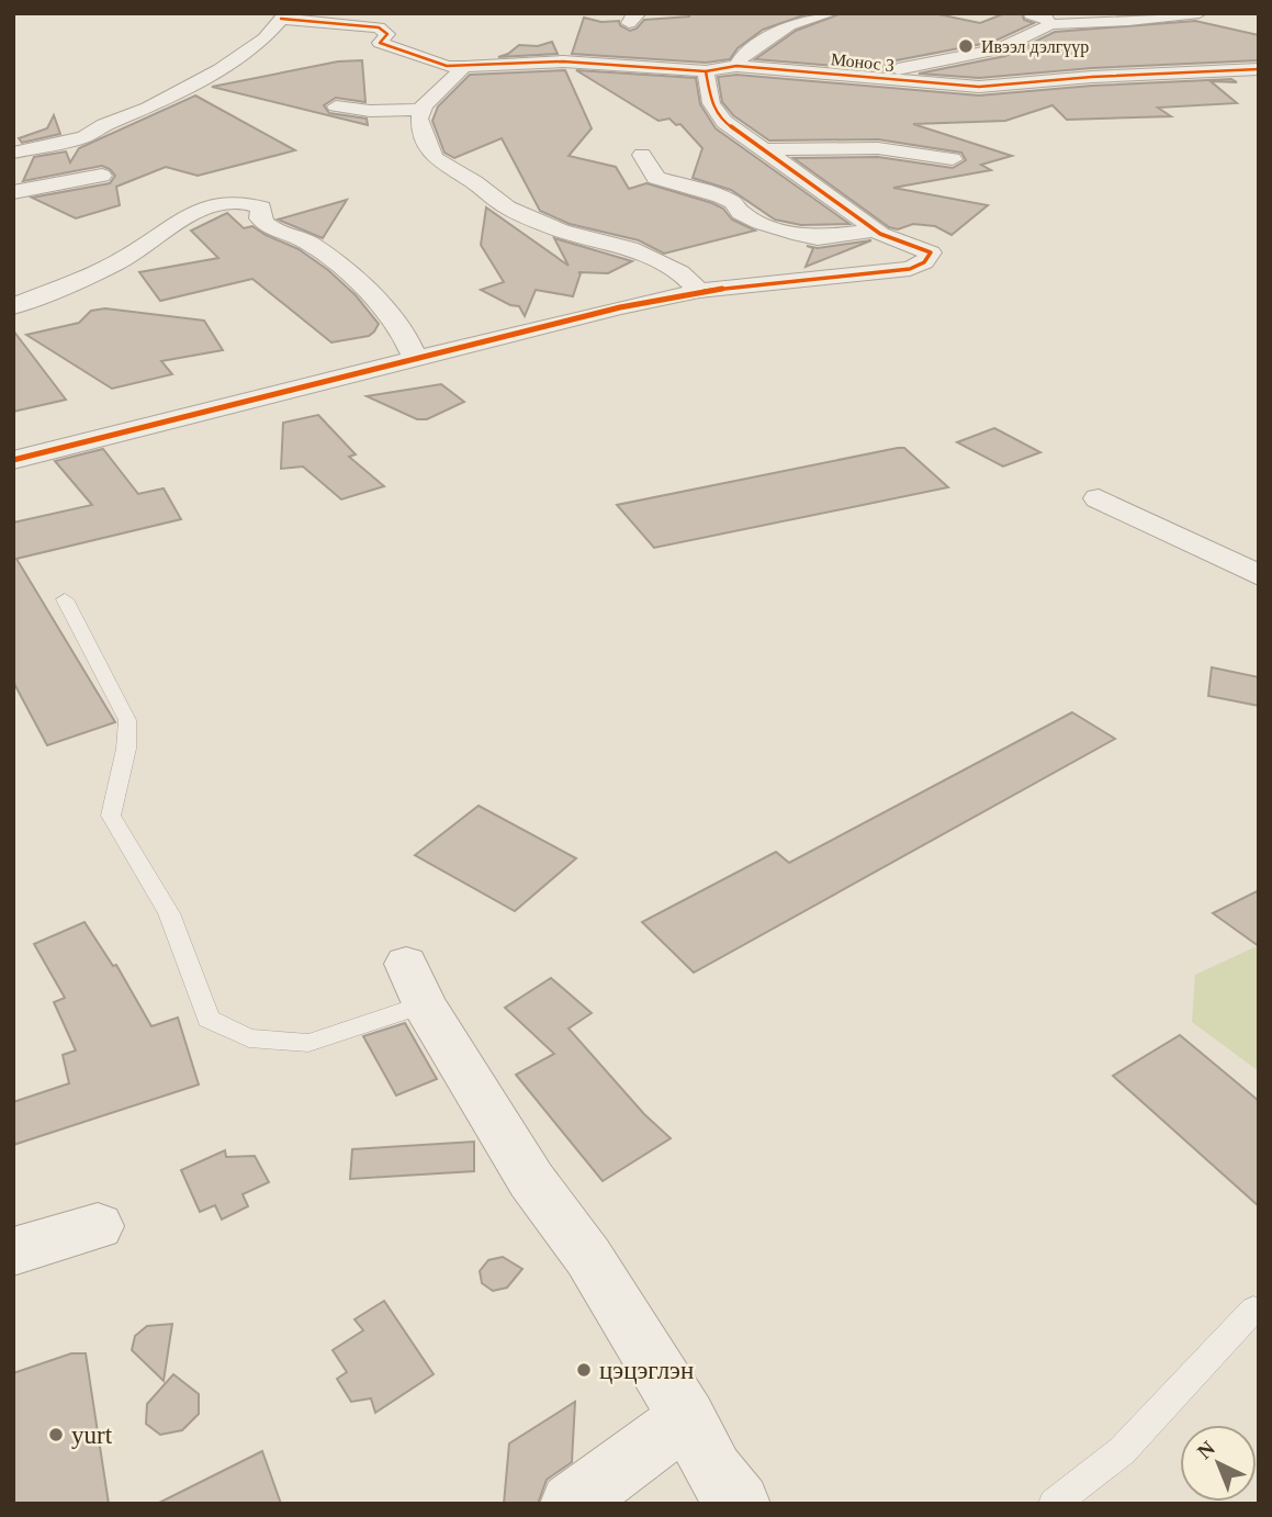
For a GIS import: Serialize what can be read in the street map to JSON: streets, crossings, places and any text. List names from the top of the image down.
{
  "streets": {
    "street": ["Монос 3"]
  },
  "places": ["Ивээл дэлгүүр", "цэцэглэн", "yurt"],
  "north": "top left"
}
